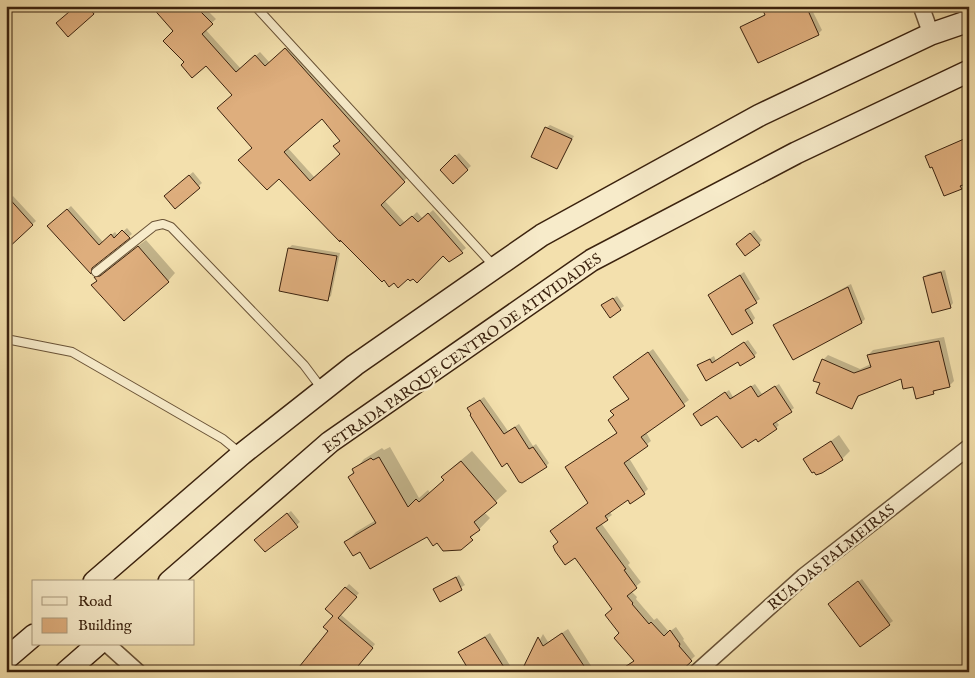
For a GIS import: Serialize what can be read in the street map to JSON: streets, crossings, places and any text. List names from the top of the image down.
{
  "streets": {
    "main road": ["ESTRADA PARQUE CENTRO DE ATIVIDADES"],
    "street": ["RUA DAS PALMEIRAS"]
  },
  "legend": ["Road", "Building"]
}
